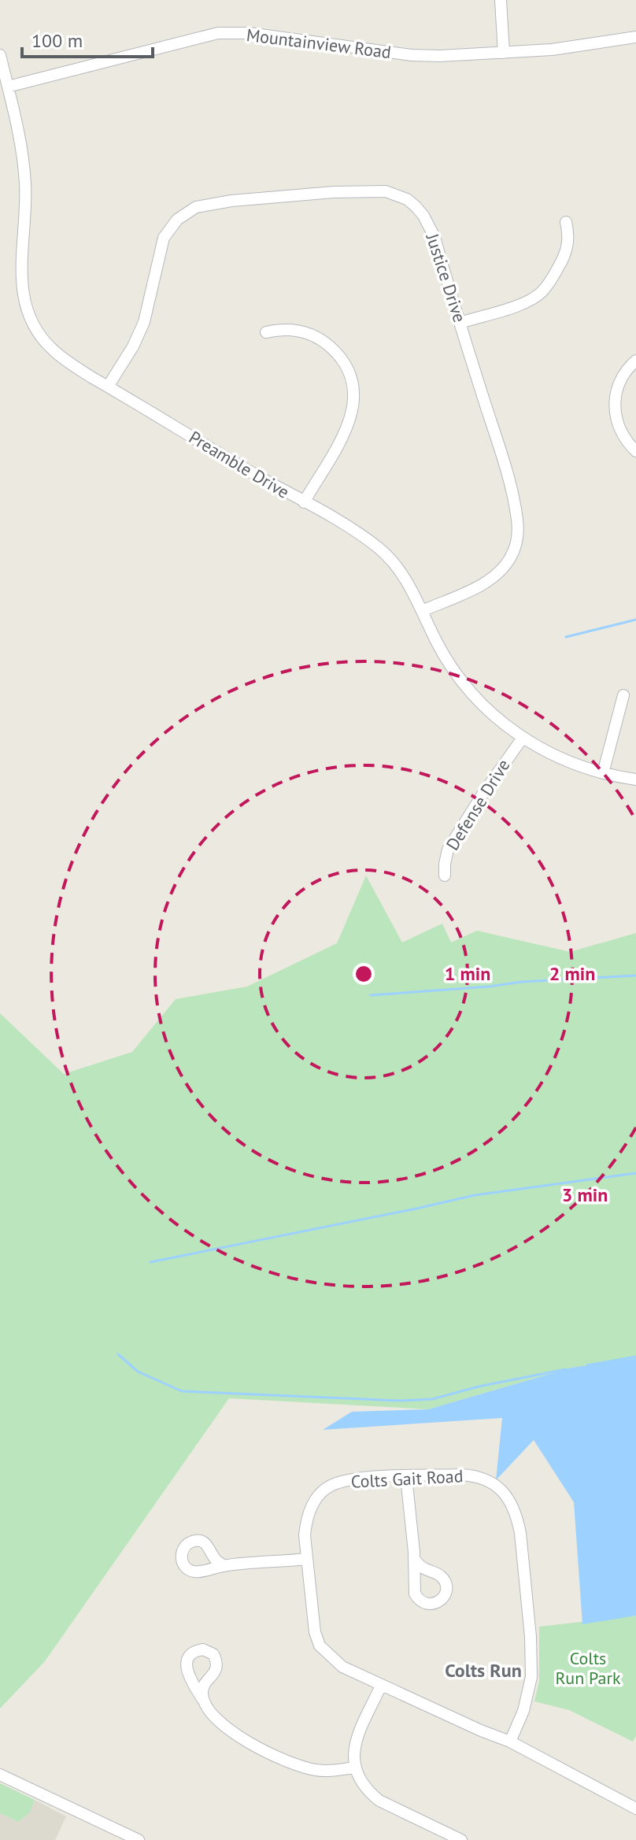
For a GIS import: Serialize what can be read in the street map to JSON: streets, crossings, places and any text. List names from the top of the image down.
{
  "streets": {
    "street": [
      "Mountainview Road",
      "Justice Drive",
      "Preamble Drive",
      "Defense Drive",
      "Colts Gait Road"
    ]
  },
  "crossings": [
    ["Mountainview Road", "Preamble Drive"],
    ["Justice Drive", "Preamble Drive"],
    ["Preamble Drive", "Defense Drive"]
  ],
  "districts": ["Colts Run"],
  "parks": ["Colts Run Park"],
  "scale_bar": "100 m",
  "rings": ["1 min", "2 min", "3 min"]
}
